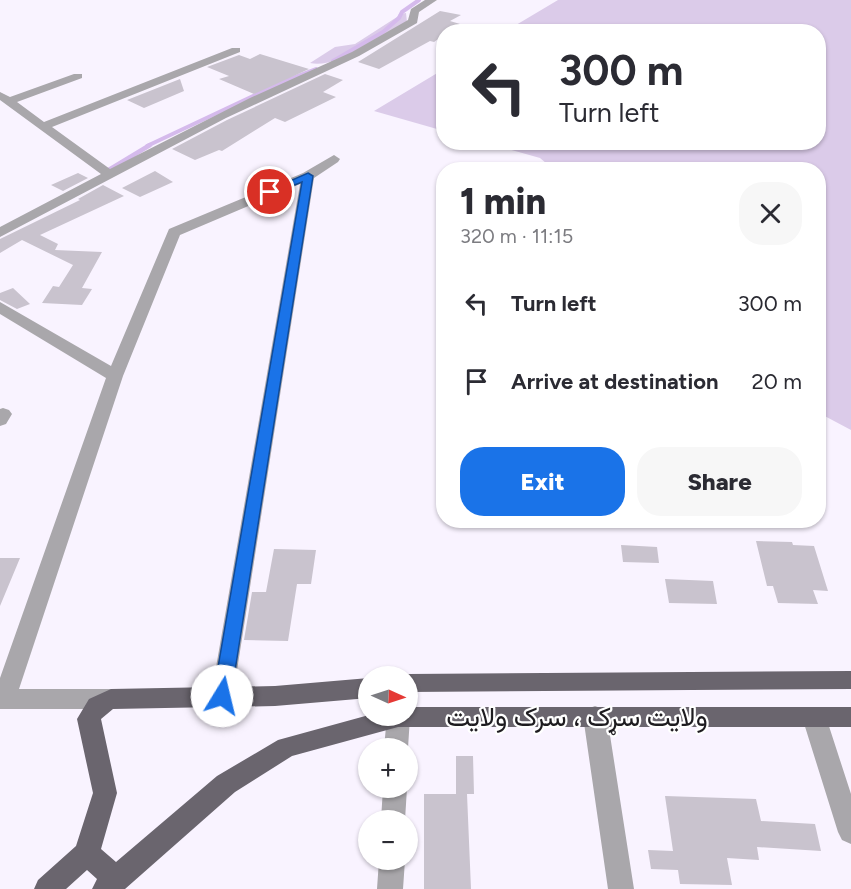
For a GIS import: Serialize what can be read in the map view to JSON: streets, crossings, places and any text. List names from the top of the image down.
{
  "streets": {
    "main road": ["ولایت سړک ، سرک ولایت"]
  },
  "north": "right",
  "page": {
    "turn": ["300 m", "Turn left"],
    "heading": ["1 min", "320 m · 11:15"],
    "list": [
      {
        "name": "Turn left",
        "value": "300 m"
      },
      {
        "name": "Arrive at destination",
        "value": "20 m"
      }
    ],
    "buttons": ["Exit", "Share"],
    "map_buttons": ["+", "−"]
  }
}
